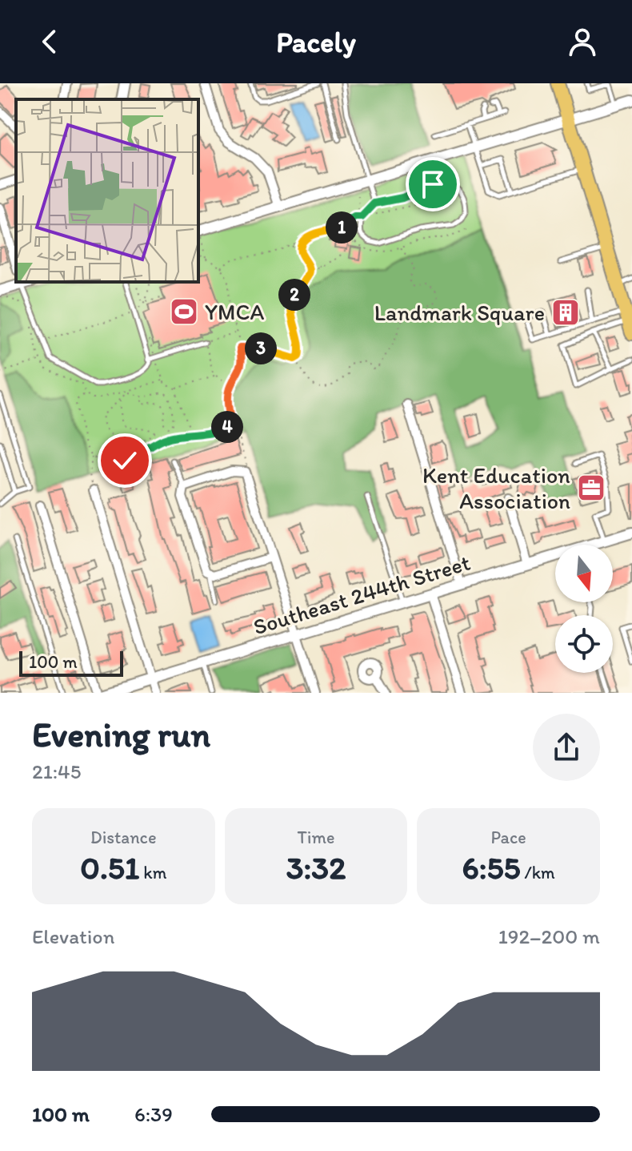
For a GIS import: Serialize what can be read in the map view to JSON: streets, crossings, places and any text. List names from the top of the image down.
{
  "streets": {
    "street": ["Southeast 244th Street"]
  },
  "places": {
    "sports": ["YMCA"],
    "building": ["Landmark Square"],
    "office": ["Kent Education Association"]
  },
  "scale_bar": "100 m",
  "north": "bottom",
  "page": {
    "header": "Pacely",
    "pins": [
      "1",
      "2",
      "3",
      "4"
    ],
    "scale": "100 m",
    "heading": ["Evening run", "21:45"],
    "stats": [
      ["Distance", "0.51 km"],
      ["Time", "3:32"],
      ["Pace", "6:55 /km"]
    ],
    "chart": ["Elevation", "192–200 m"],
    "list": [
      {
        "name": "100 m",
        "note": "6:39"
      }
    ]
  }
}
